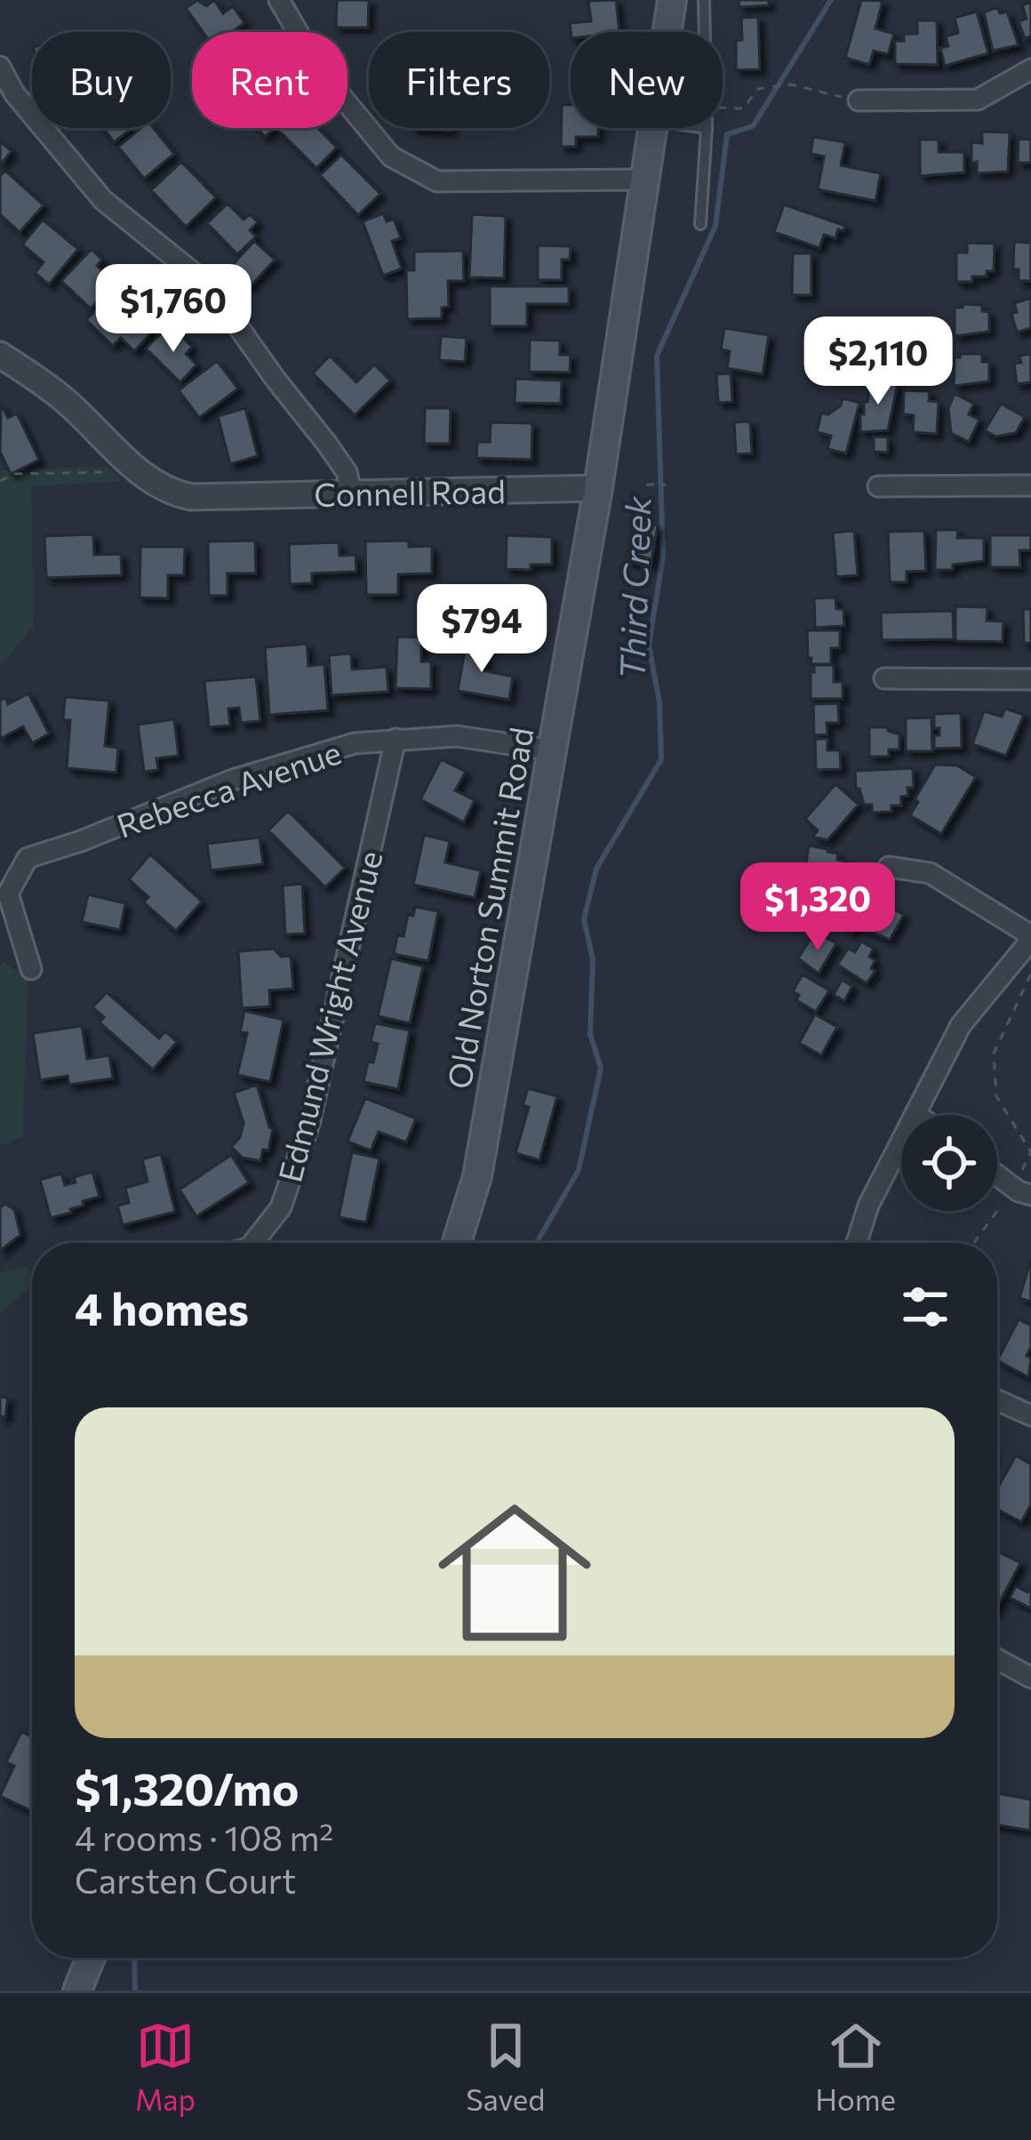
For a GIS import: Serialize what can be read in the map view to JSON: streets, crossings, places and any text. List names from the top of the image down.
{
  "streets": {
    "main road": ["Old Norton Summit Road"],
    "street": ["Connell Road", "Rebecca Avenue", "Edmund Wright Avenue"]
  },
  "crossings": [
    ["Connell Road", "Old Norton Summit Road"],
    ["Rebecca Avenue", "Old Norton Summit Road"],
    ["Rebecca Avenue", "Edmund Wright Avenue"]
  ],
  "water": ["Third Creek"],
  "page": {
    "chip": [
      "Buy",
      "Rent",
      "Filters",
      "New"
    ],
    "price": [
      "$1,760",
      "$2,110",
      "$794",
      "$1,320"
    ],
    "heading": "4 homes",
    "list": [
      {
        "name": "$1,320/mo",
        "note": "4 rooms · 108 m² · Carsten Court"
      }
    ],
    "tabs": ["Map", "Saved", "Home"]
  }
}
